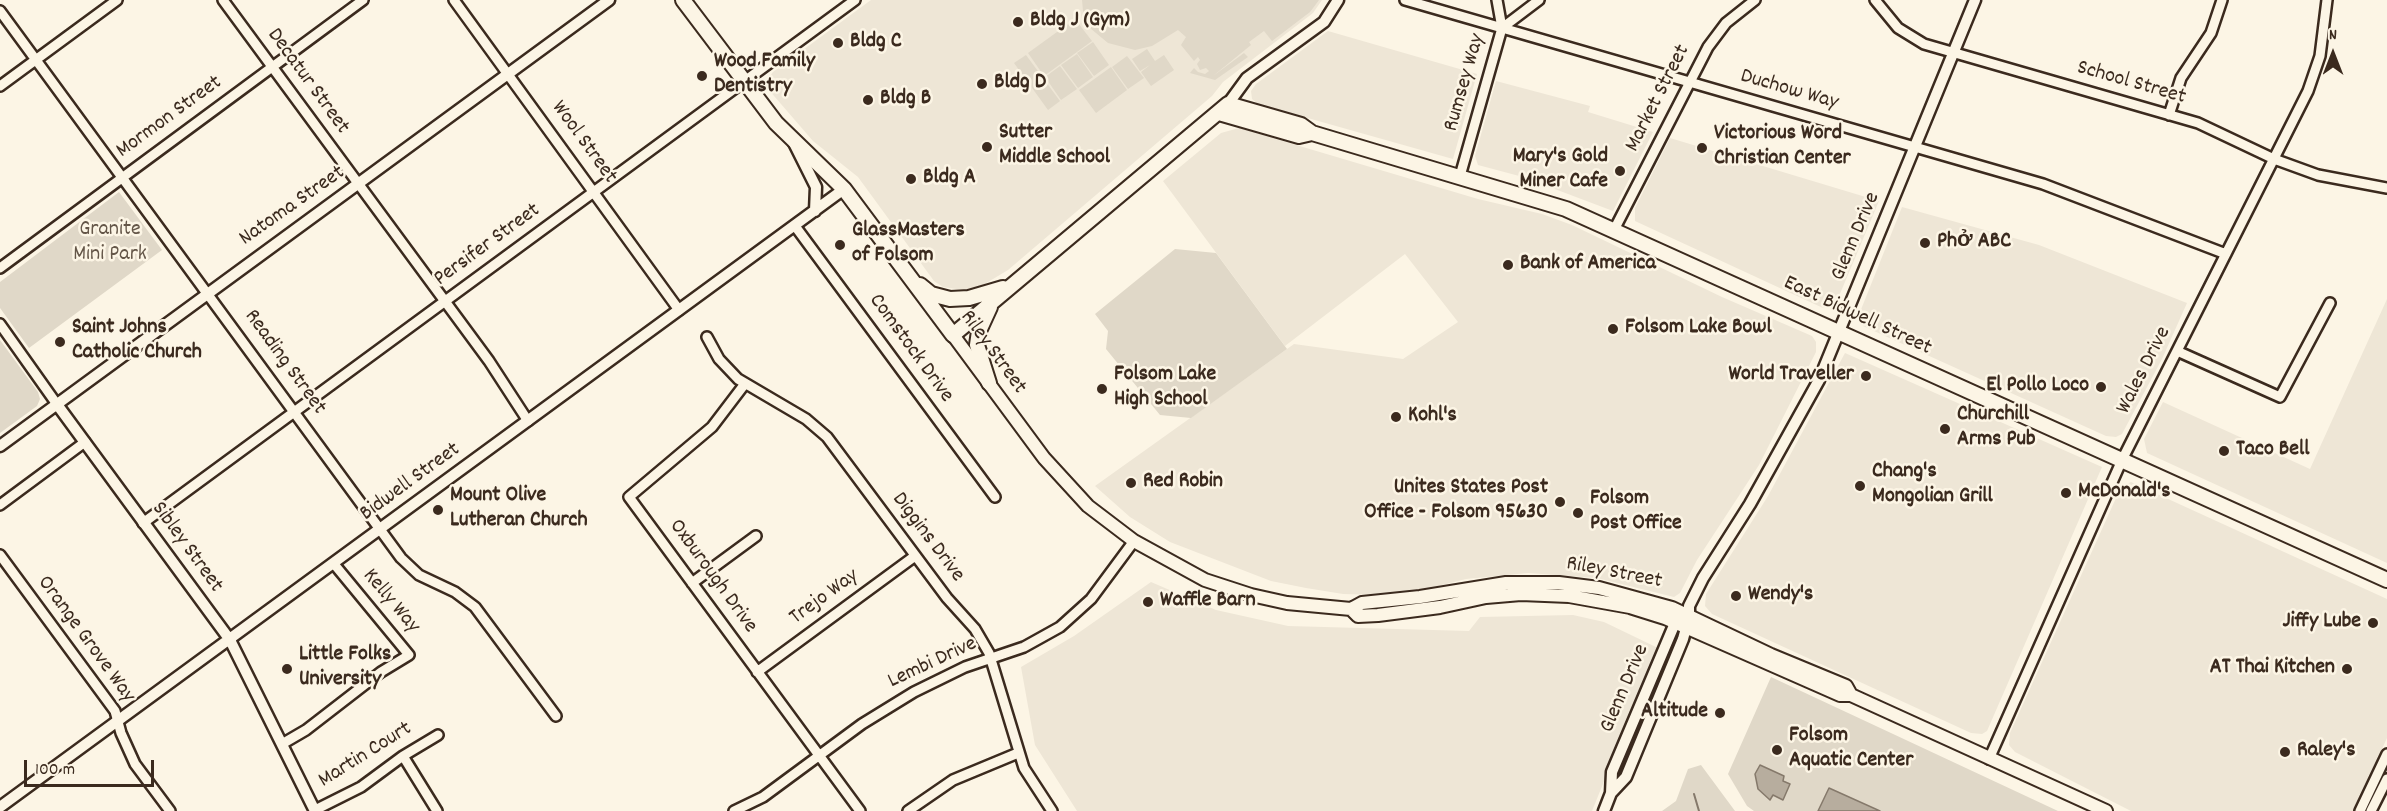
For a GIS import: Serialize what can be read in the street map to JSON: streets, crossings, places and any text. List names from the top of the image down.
{
  "streets": {
    "main road": ["East Bidwell Street", "Riley Street"],
    "street": [
      "Decatur Street",
      "Rumsey Way",
      "School Street",
      "Duchow Way",
      "Market Street",
      "Mormon Street",
      "Wool Street",
      "Natoma Street",
      "Glenn Drive",
      "Persifer Street",
      "Comstock Drive",
      "Reading Street",
      "Wales Drive",
      "Bidwell Street",
      "Diggins Drive",
      "Sibley Street",
      "Oxburough Drive",
      "Trejo Way",
      "Kelly Way",
      "Orange Grove Way",
      "Lembi Drive",
      "Martin Court"
    ]
  },
  "crossings": [
    ["Decatur Street", "Mormon Street"],
    ["Decatur Street", "Natoma Street"],
    ["Decatur Street", "Persifer Street"],
    ["Decatur Street", "Bidwell Street"],
    ["Rumsey Way", "Duchow Way"],
    ["Rumsey Way", "East Bidwell Street"],
    ["School Street", "Glenn Drive"],
    ["School Street", "Wales Drive"],
    ["Duchow Way", "Market Street"],
    ["Duchow Way", "Glenn Drive"],
    ["Duchow Way", "Wales Drive"],
    ["Market Street", "East Bidwell Street"],
    ["Mormon Street", "Reading Street"],
    ["Wool Street", "Natoma Street"],
    ["Wool Street", "Persifer Street"],
    ["Wool Street", "Bidwell Street"],
    ["Natoma Street", "Reading Street"],
    ["Natoma Street", "Sibley Street"],
    ["Glenn Drive", "East Bidwell Street"],
    ["Glenn Drive", "Riley Street"],
    ["Persifer Street", "Riley Street"],
    ["Persifer Street", "Reading Street"],
    ["Persifer Street", "Sibley Street"],
    ["East Bidwell Street", "Wales Drive"],
    ["Comstock Drive", "Bidwell Street"],
    ["Riley Street", "Wales Drive"],
    ["Riley Street", "Bidwell Street"],
    ["Riley Street", "Lembi Drive"],
    ["Reading Street", "Bidwell Street"],
    ["Bidwell Street", "Sibley Street"],
    ["Bidwell Street", "Kelly Way"],
    ["Bidwell Street", "Orange Grove Way"],
    ["Diggins Drive", "Oxburough Drive"],
    ["Diggins Drive", "Trejo Way"],
    ["Diggins Drive", "Lembi Drive"],
    ["Sibley Street", "Kelly Way"],
    ["Sibley Street", "Martin Court"],
    ["Oxburough Drive", "Trejo Way"],
    ["Oxburough Drive", "Lembi Drive"]
  ],
  "parks": ["Granite Mini Park"],
  "places": [
    "Bldg J (Gym)",
    "Bldg C",
    "Wood Family Dentistry",
    "Bldg D",
    "Bldg B",
    "Sutter Middle School",
    "Victorious Word Christian Center",
    "Mary's Gold Miner Cafe",
    "Bldg A",
    "Phở ABC",
    "GlassMasters of Folsom",
    "Bank of America",
    "Folsom Lake Bowl",
    "Saint Johns Catholic Church",
    "World Traveller",
    "El Pollo Loco",
    "Folsom Lake High School",
    "Kohl's",
    "Churchill Arms Pub",
    "Taco Bell",
    "Red Robin",
    "Chang's Mongolian Grill",
    "McDonald's",
    "Unites States Post Office - Folsom 95630",
    "Mount Olive Lutheran Church",
    "Folsom Post Office",
    "Wendy's",
    "Waffle Barn",
    "Jiffy Lube",
    "Little Folks University",
    "AT Thai Kitchen",
    "Altitude",
    "Folsom Aquatic Center",
    "Raley's"
  ],
  "scale_bar": "100 m",
  "north": "top"
}
